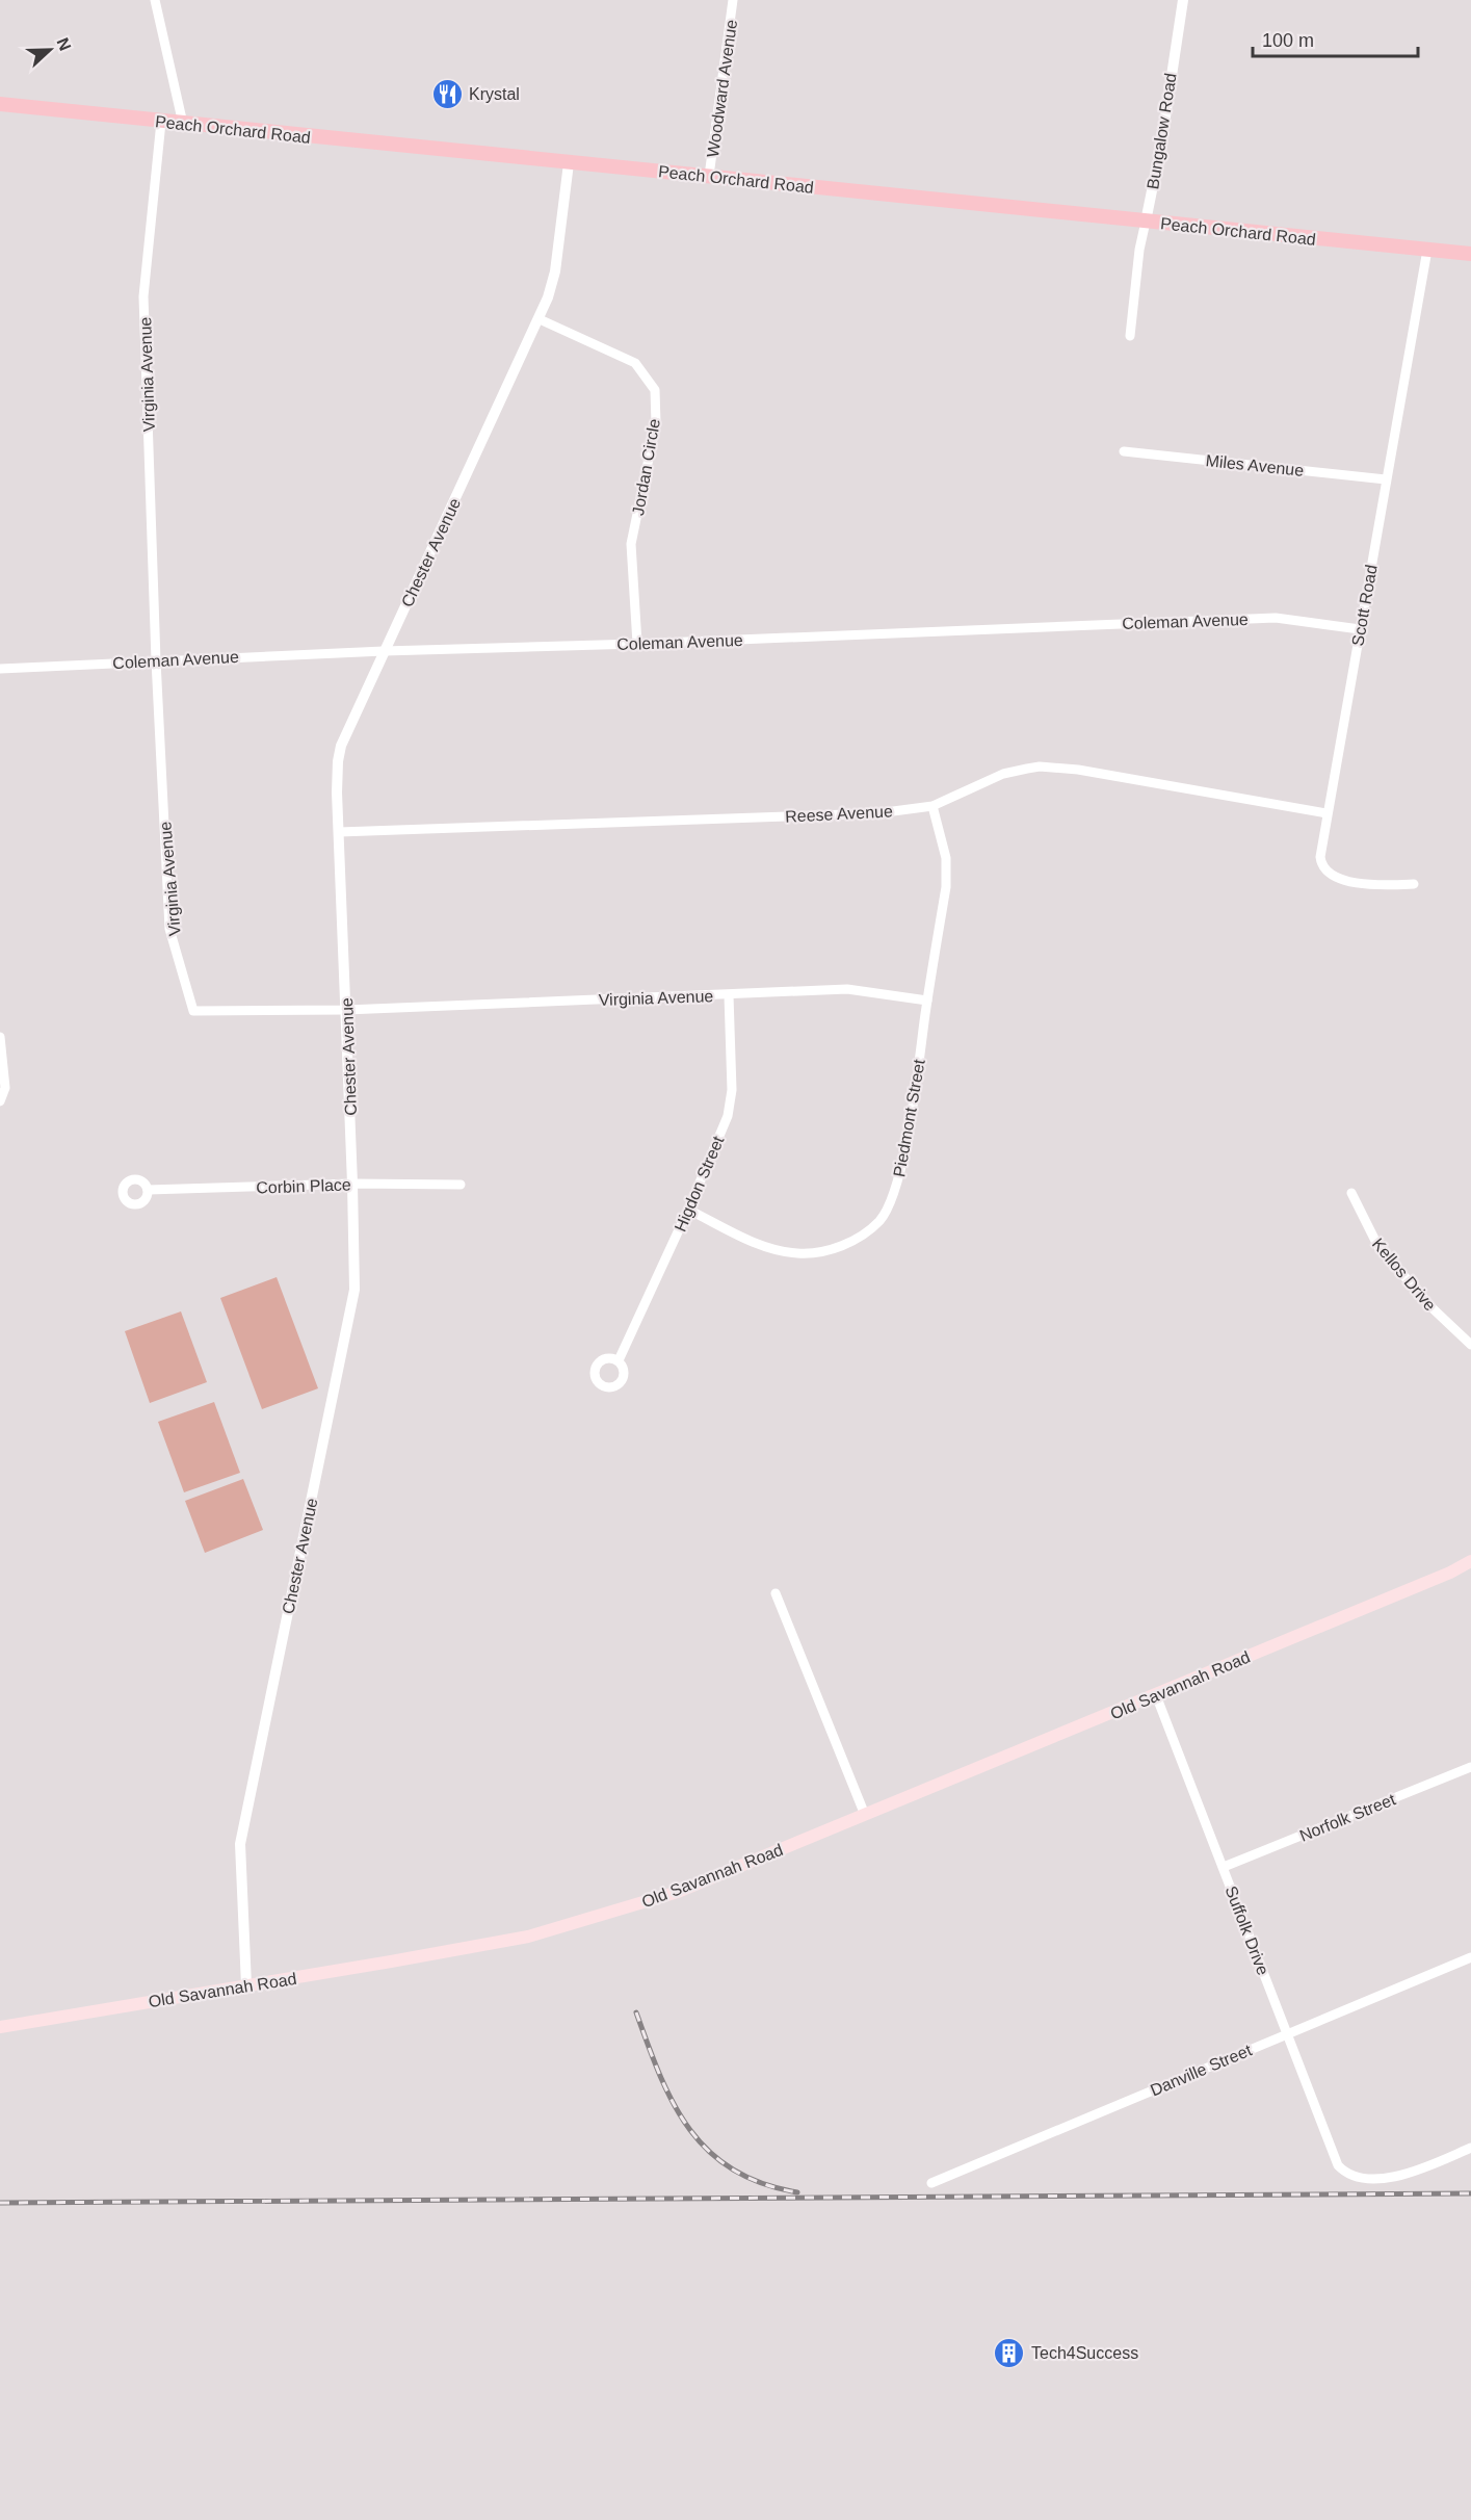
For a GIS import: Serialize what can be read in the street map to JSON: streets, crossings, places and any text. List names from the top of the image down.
{
  "streets": {
    "main road": ["Peach Orchard Road", "Old Savannah Road"],
    "street": [
      "Woodward Avenue",
      "Bungalow Road",
      "Virginia Avenue",
      "Miles Avenue",
      "Jordan Circle",
      "Chester Avenue",
      "Scott Road",
      "Coleman Avenue",
      "Reese Avenue",
      "Piedmont Street",
      "Higdon Street",
      "Corbin Place",
      "Kellos Drive",
      "Norfolk Street",
      "Suffolk Drive",
      "Danville Street"
    ]
  },
  "crossings": [
    ["Woodward Avenue", "Peach Orchard Road"],
    ["Peach Orchard Road", "Bungalow Road"],
    ["Peach Orchard Road", "Virginia Avenue"],
    ["Peach Orchard Road", "Chester Avenue"],
    ["Peach Orchard Road", "Scott Road"],
    ["Virginia Avenue", "Chester Avenue"],
    ["Virginia Avenue", "Coleman Avenue"],
    ["Virginia Avenue", "Piedmont Street"],
    ["Virginia Avenue", "Higdon Street"],
    ["Miles Avenue", "Scott Road"],
    ["Jordan Circle", "Chester Avenue"],
    ["Jordan Circle", "Coleman Avenue"],
    ["Chester Avenue", "Coleman Avenue"],
    ["Chester Avenue", "Reese Avenue"],
    ["Chester Avenue", "Corbin Place"],
    ["Chester Avenue", "Old Savannah Road"],
    ["Scott Road", "Coleman Avenue"],
    ["Scott Road", "Reese Avenue"],
    ["Reese Avenue", "Piedmont Street"],
    ["Piedmont Street", "Higdon Street"],
    ["Old Savannah Road", "Suffolk Drive"],
    ["Norfolk Street", "Suffolk Drive"],
    ["Suffolk Drive", "Danville Street"]
  ],
  "places": {
    "restaurant": ["Krystal"],
    "building": ["Tech4Success"]
  },
  "scale_bar": "100 m",
  "north": "right"
}
